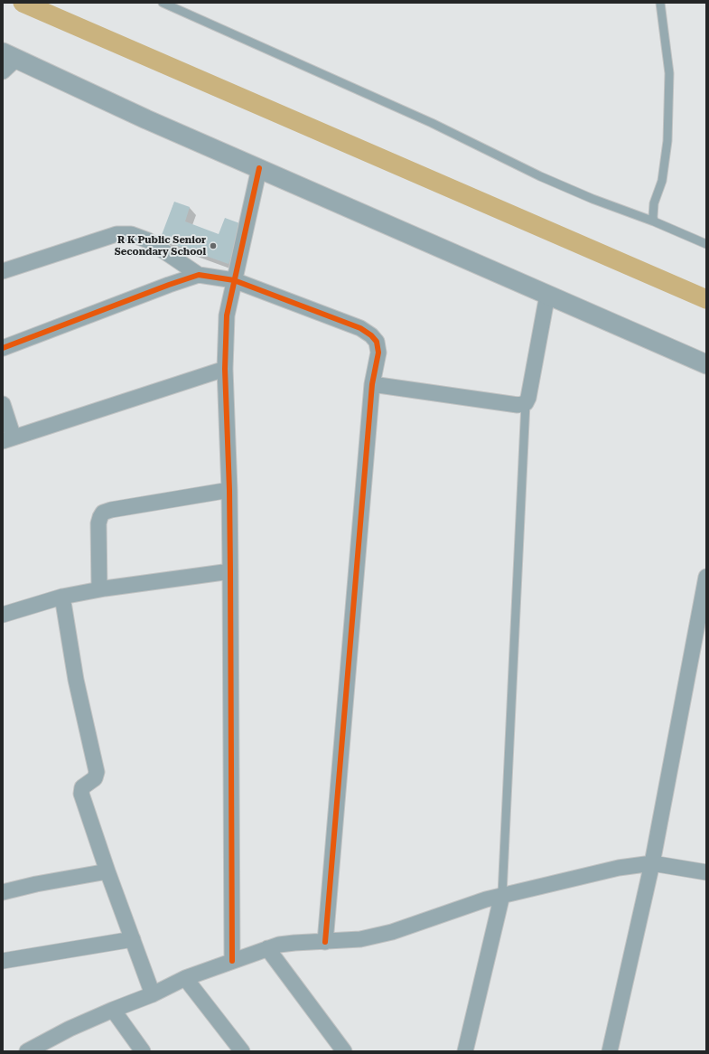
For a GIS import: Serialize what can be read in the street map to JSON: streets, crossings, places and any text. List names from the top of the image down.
{
  "places": ["R K Public Senior Secondary School"]
}
